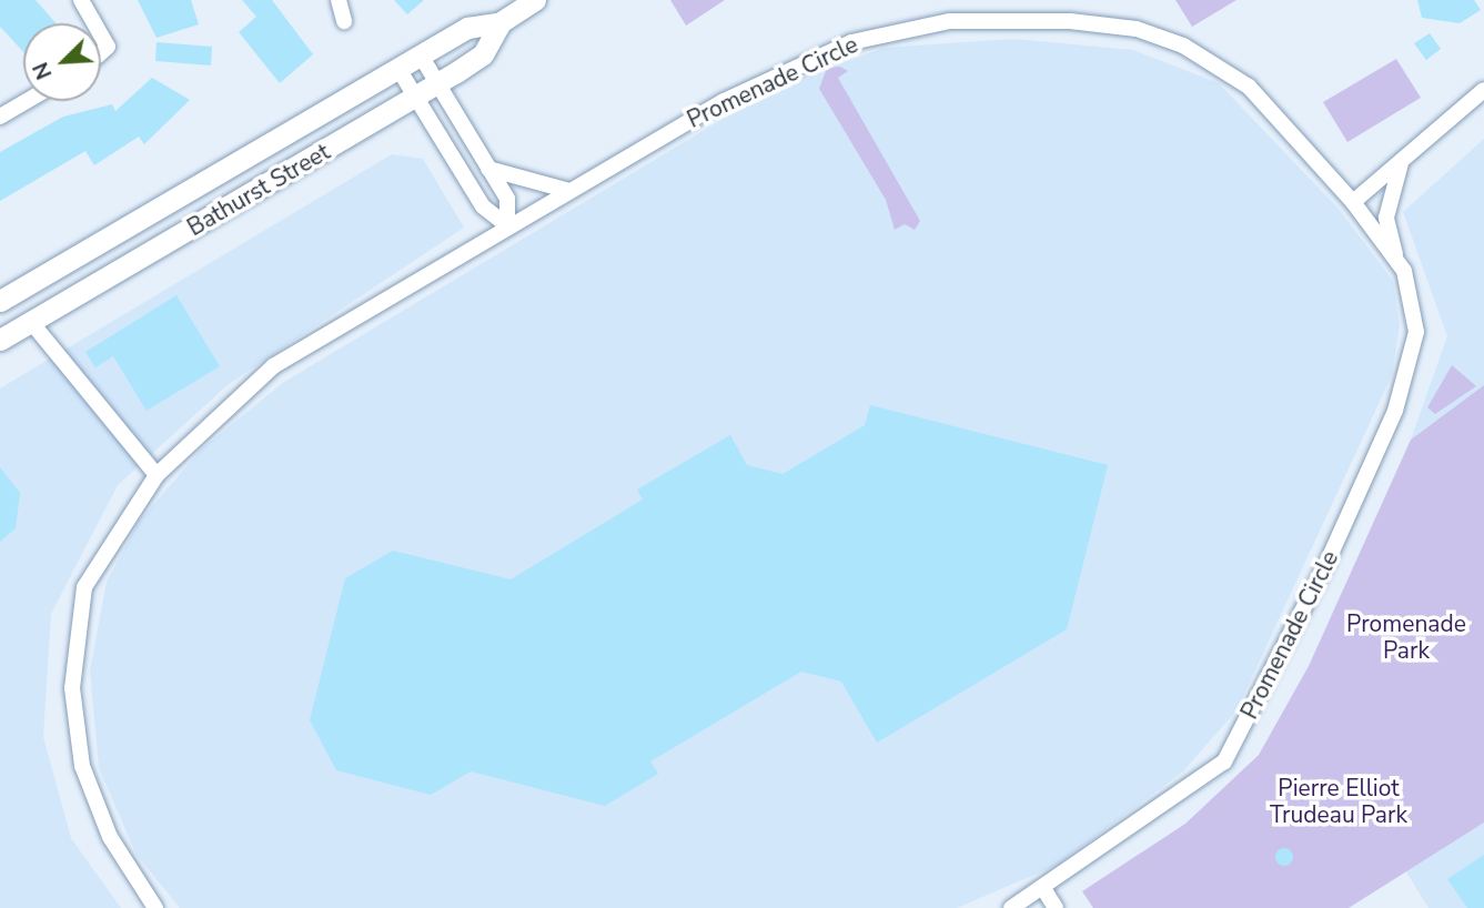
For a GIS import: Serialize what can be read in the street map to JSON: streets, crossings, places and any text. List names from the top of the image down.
{
  "streets": {
    "main road": ["Bathurst Street"],
    "street": ["Promenade Circle"]
  },
  "parks": ["Promenade Park", "Pierre Elliot Trudeau Park"],
  "north": "bottom left"
}
